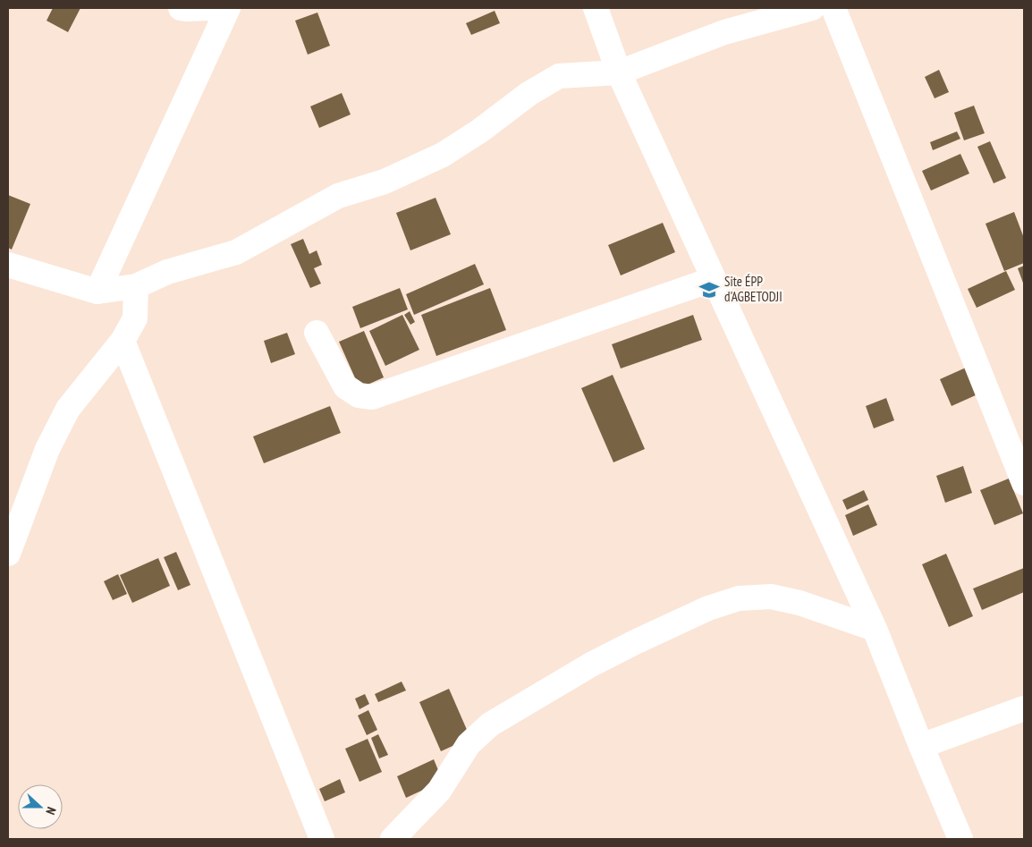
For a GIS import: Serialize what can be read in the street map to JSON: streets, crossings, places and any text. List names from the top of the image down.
{
  "places": {
    "school or university": ["Site ÉPP d'AGBETODJI"]
  },
  "north": "right"
}
